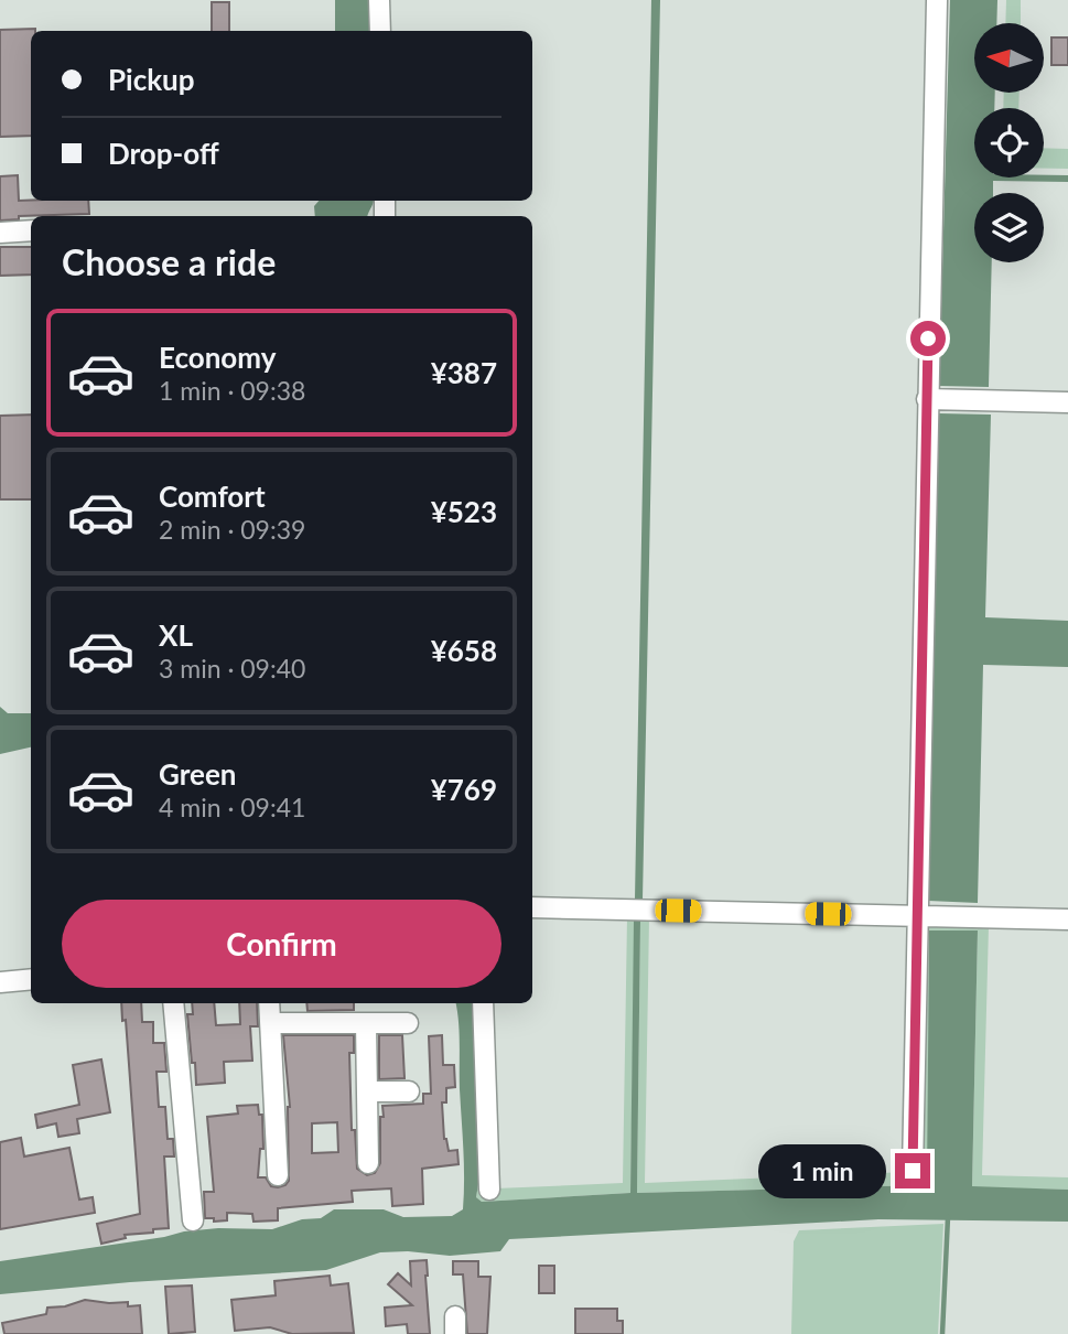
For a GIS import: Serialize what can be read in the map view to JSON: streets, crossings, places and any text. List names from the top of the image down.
{
  "north": "left",
  "page": {
    "banner": ["Pickup", "Drop-off"],
    "heading": "Choose a ride",
    "list": [
      {
        "name": "Economy",
        "note": "1 min · 09:38",
        "value": "¥387"
      },
      {
        "name": "Comfort",
        "note": "2 min · 09:39",
        "value": "¥523"
      },
      {
        "name": "XL",
        "note": "3 min · 09:40",
        "value": "¥658"
      },
      {
        "name": "Green",
        "note": "4 min · 09:41",
        "value": "¥769"
      }
    ],
    "buttons": "Confirm",
    "bubble": "1 min"
  }
}
